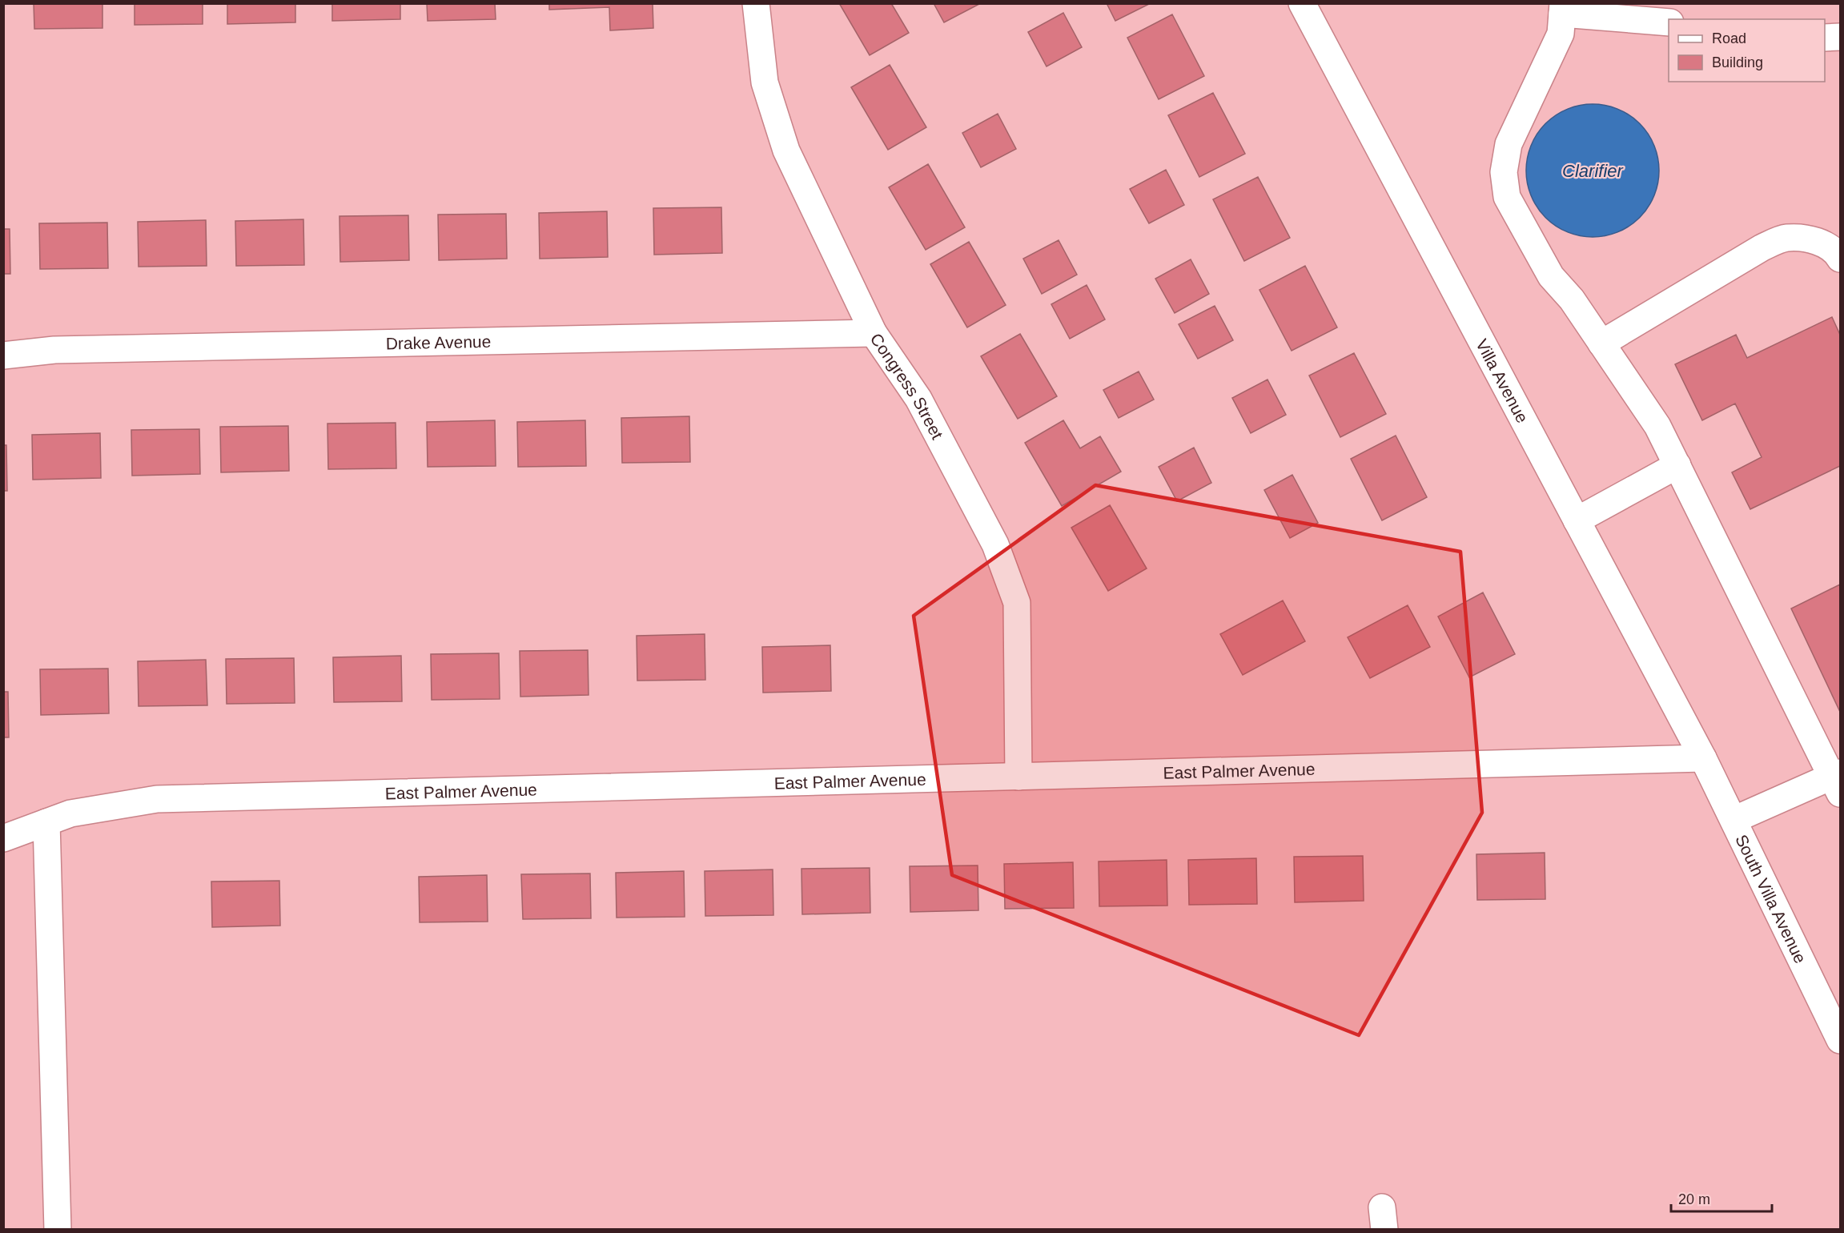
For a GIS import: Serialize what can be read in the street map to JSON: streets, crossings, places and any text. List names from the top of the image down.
{
  "streets": {
    "street": [
      "Drake Avenue",
      "Villa Avenue",
      "Congress Street",
      "East Palmer Avenue",
      "South Villa Avenue"
    ]
  },
  "crossings": [
    ["Drake Avenue", "Congress Street"],
    ["Villa Avenue", "East Palmer Avenue"],
    ["Villa Avenue", "South Villa Avenue"],
    ["Congress Street", "East Palmer Avenue"],
    ["East Palmer Avenue", "South Villa Avenue"]
  ],
  "water": ["Clarifier"],
  "legend": ["Road", "Building"],
  "scale_bar": "20 m"
}
